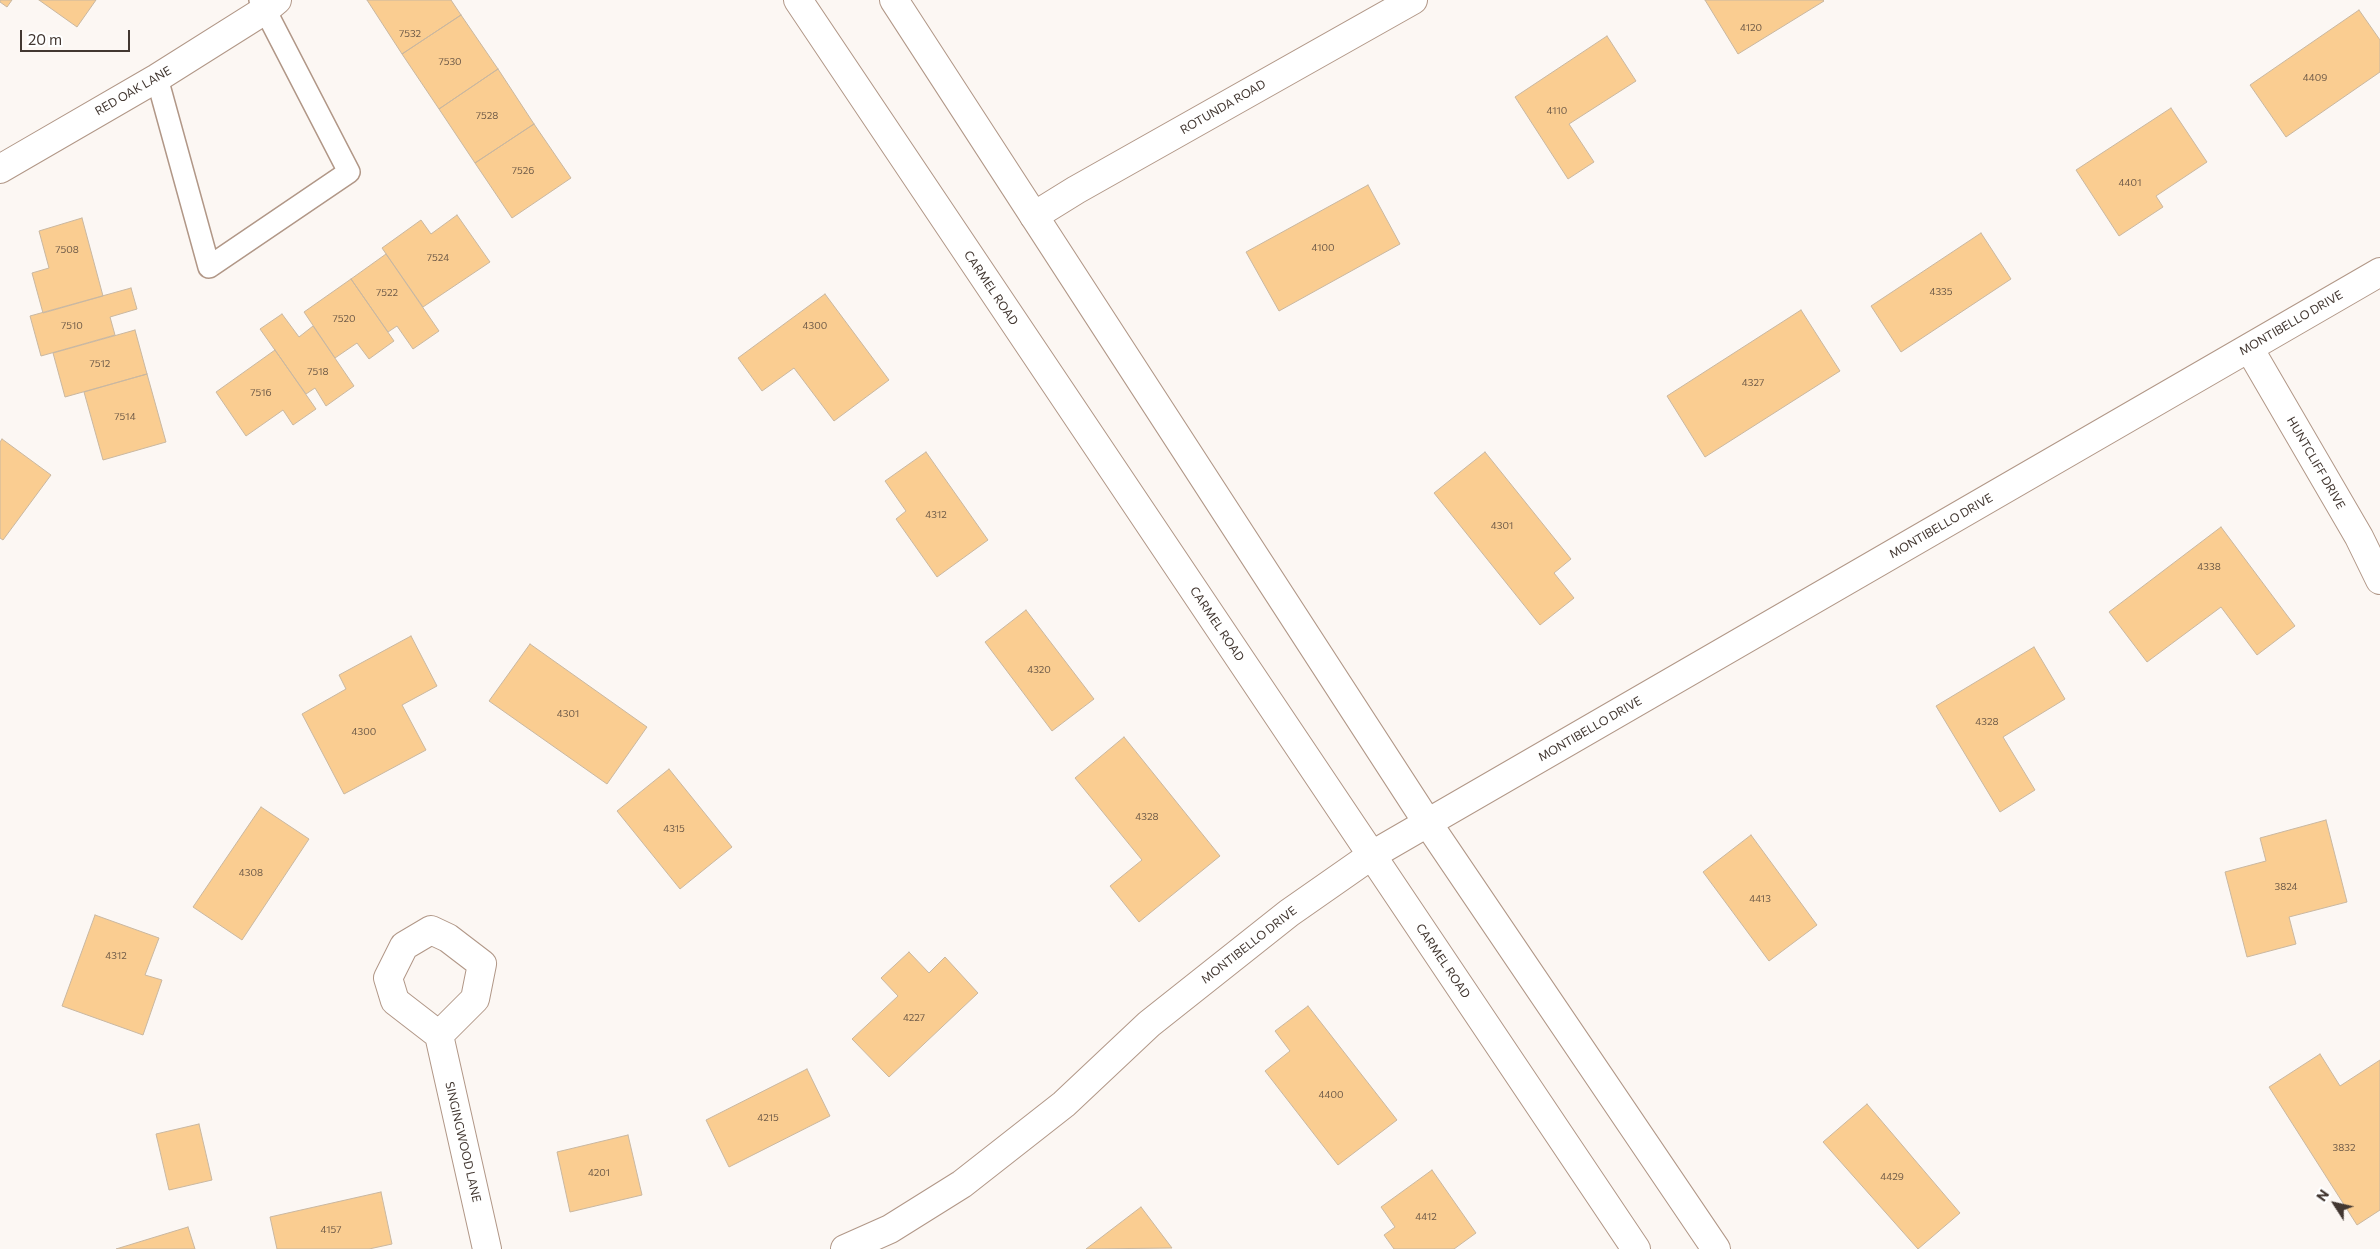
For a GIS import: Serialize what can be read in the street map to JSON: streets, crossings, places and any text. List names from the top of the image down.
{
  "streets": {
    "street": [
      "RED OAK LANE",
      "ROTUNDA ROAD",
      "CARMEL ROAD",
      "MONTIBELLO DRIVE",
      "HUNTCLIFF DRIVE",
      "SINGINGWOOD LANE"
    ]
  },
  "crossings": [
    ["CARMEL ROAD", "MONTIBELLO DRIVE"],
    ["MONTIBELLO DRIVE", "HUNTCLIFF DRIVE"]
  ],
  "house_numbers": [
    "4120",
    "7532",
    "7530",
    "4409",
    "4110",
    "7528",
    "7526",
    "4401",
    "4100",
    "7508",
    "7524",
    "4335",
    "7522",
    "7520",
    "7510",
    "4300",
    "7512",
    "7518",
    "4327",
    "7516",
    "7514",
    "4312",
    "4301",
    "4338",
    "4320",
    "4301",
    "4328",
    "4300",
    "4328",
    "4315",
    "4308",
    "3824",
    "4413",
    "4312",
    "4227",
    "4400",
    "4215",
    "3832",
    "4201",
    "4429",
    "4412",
    "4157"
  ],
  "scale_bar": "20 m",
  "north": "top left"
}
